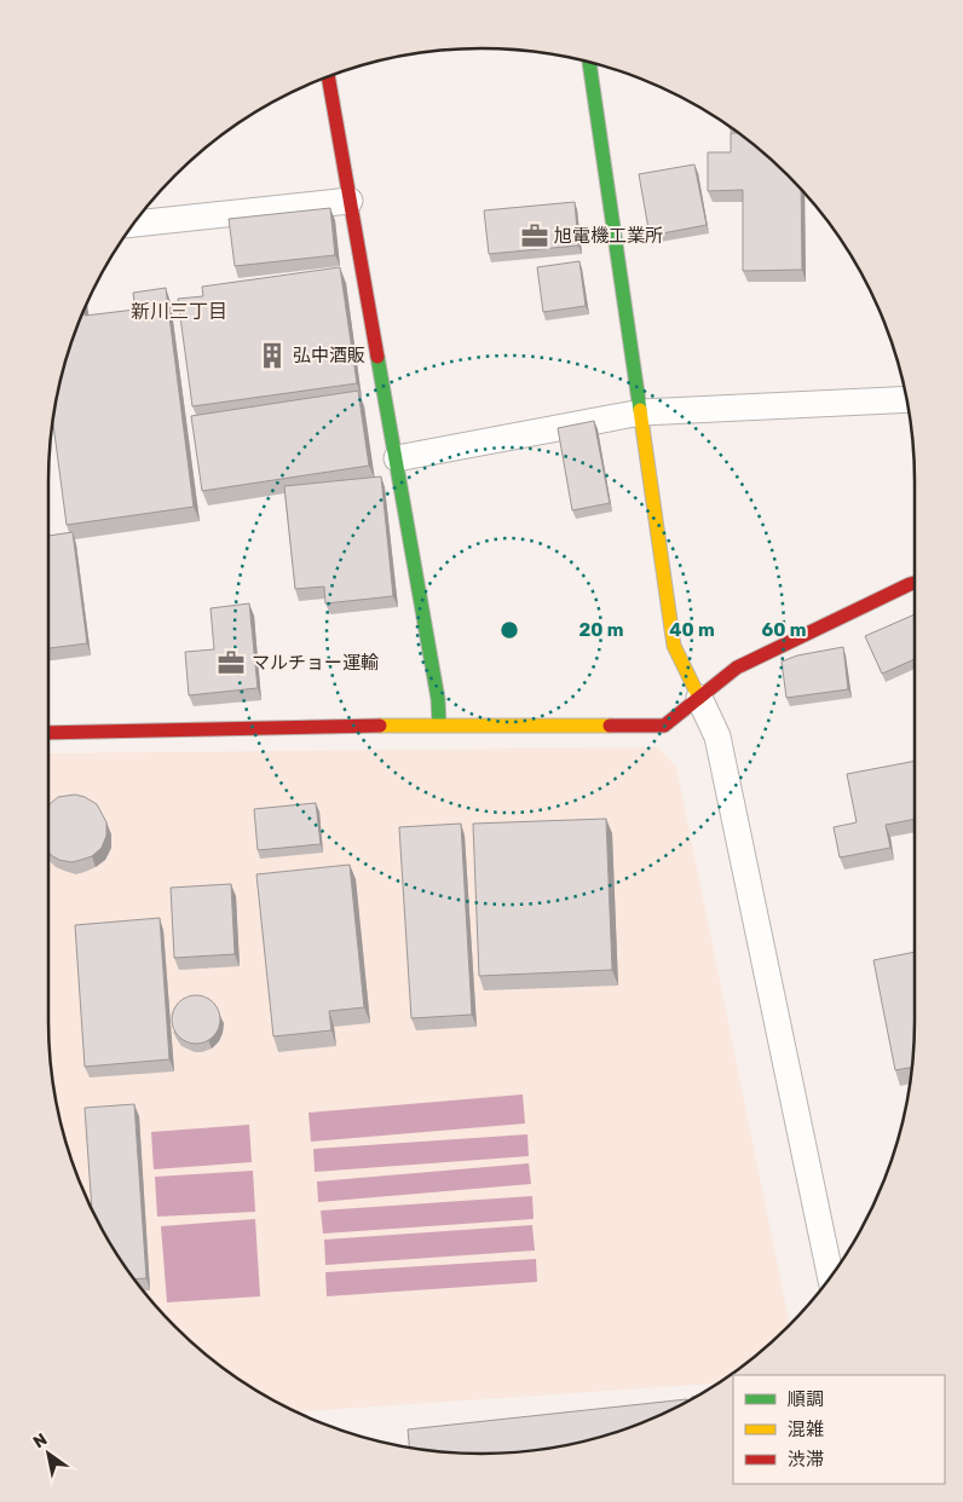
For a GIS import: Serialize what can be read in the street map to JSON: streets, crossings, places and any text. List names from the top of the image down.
{
  "districts": ["新川三丁目"],
  "places": {
    "office": ["旭電機工業所", "マルチョー運輸"],
    "building": ["弘中酒販"]
  },
  "legend": ["順調", "混雑", "渋滞"],
  "north": "top left",
  "rings": ["20 m", "40 m", "60 m"]
}
